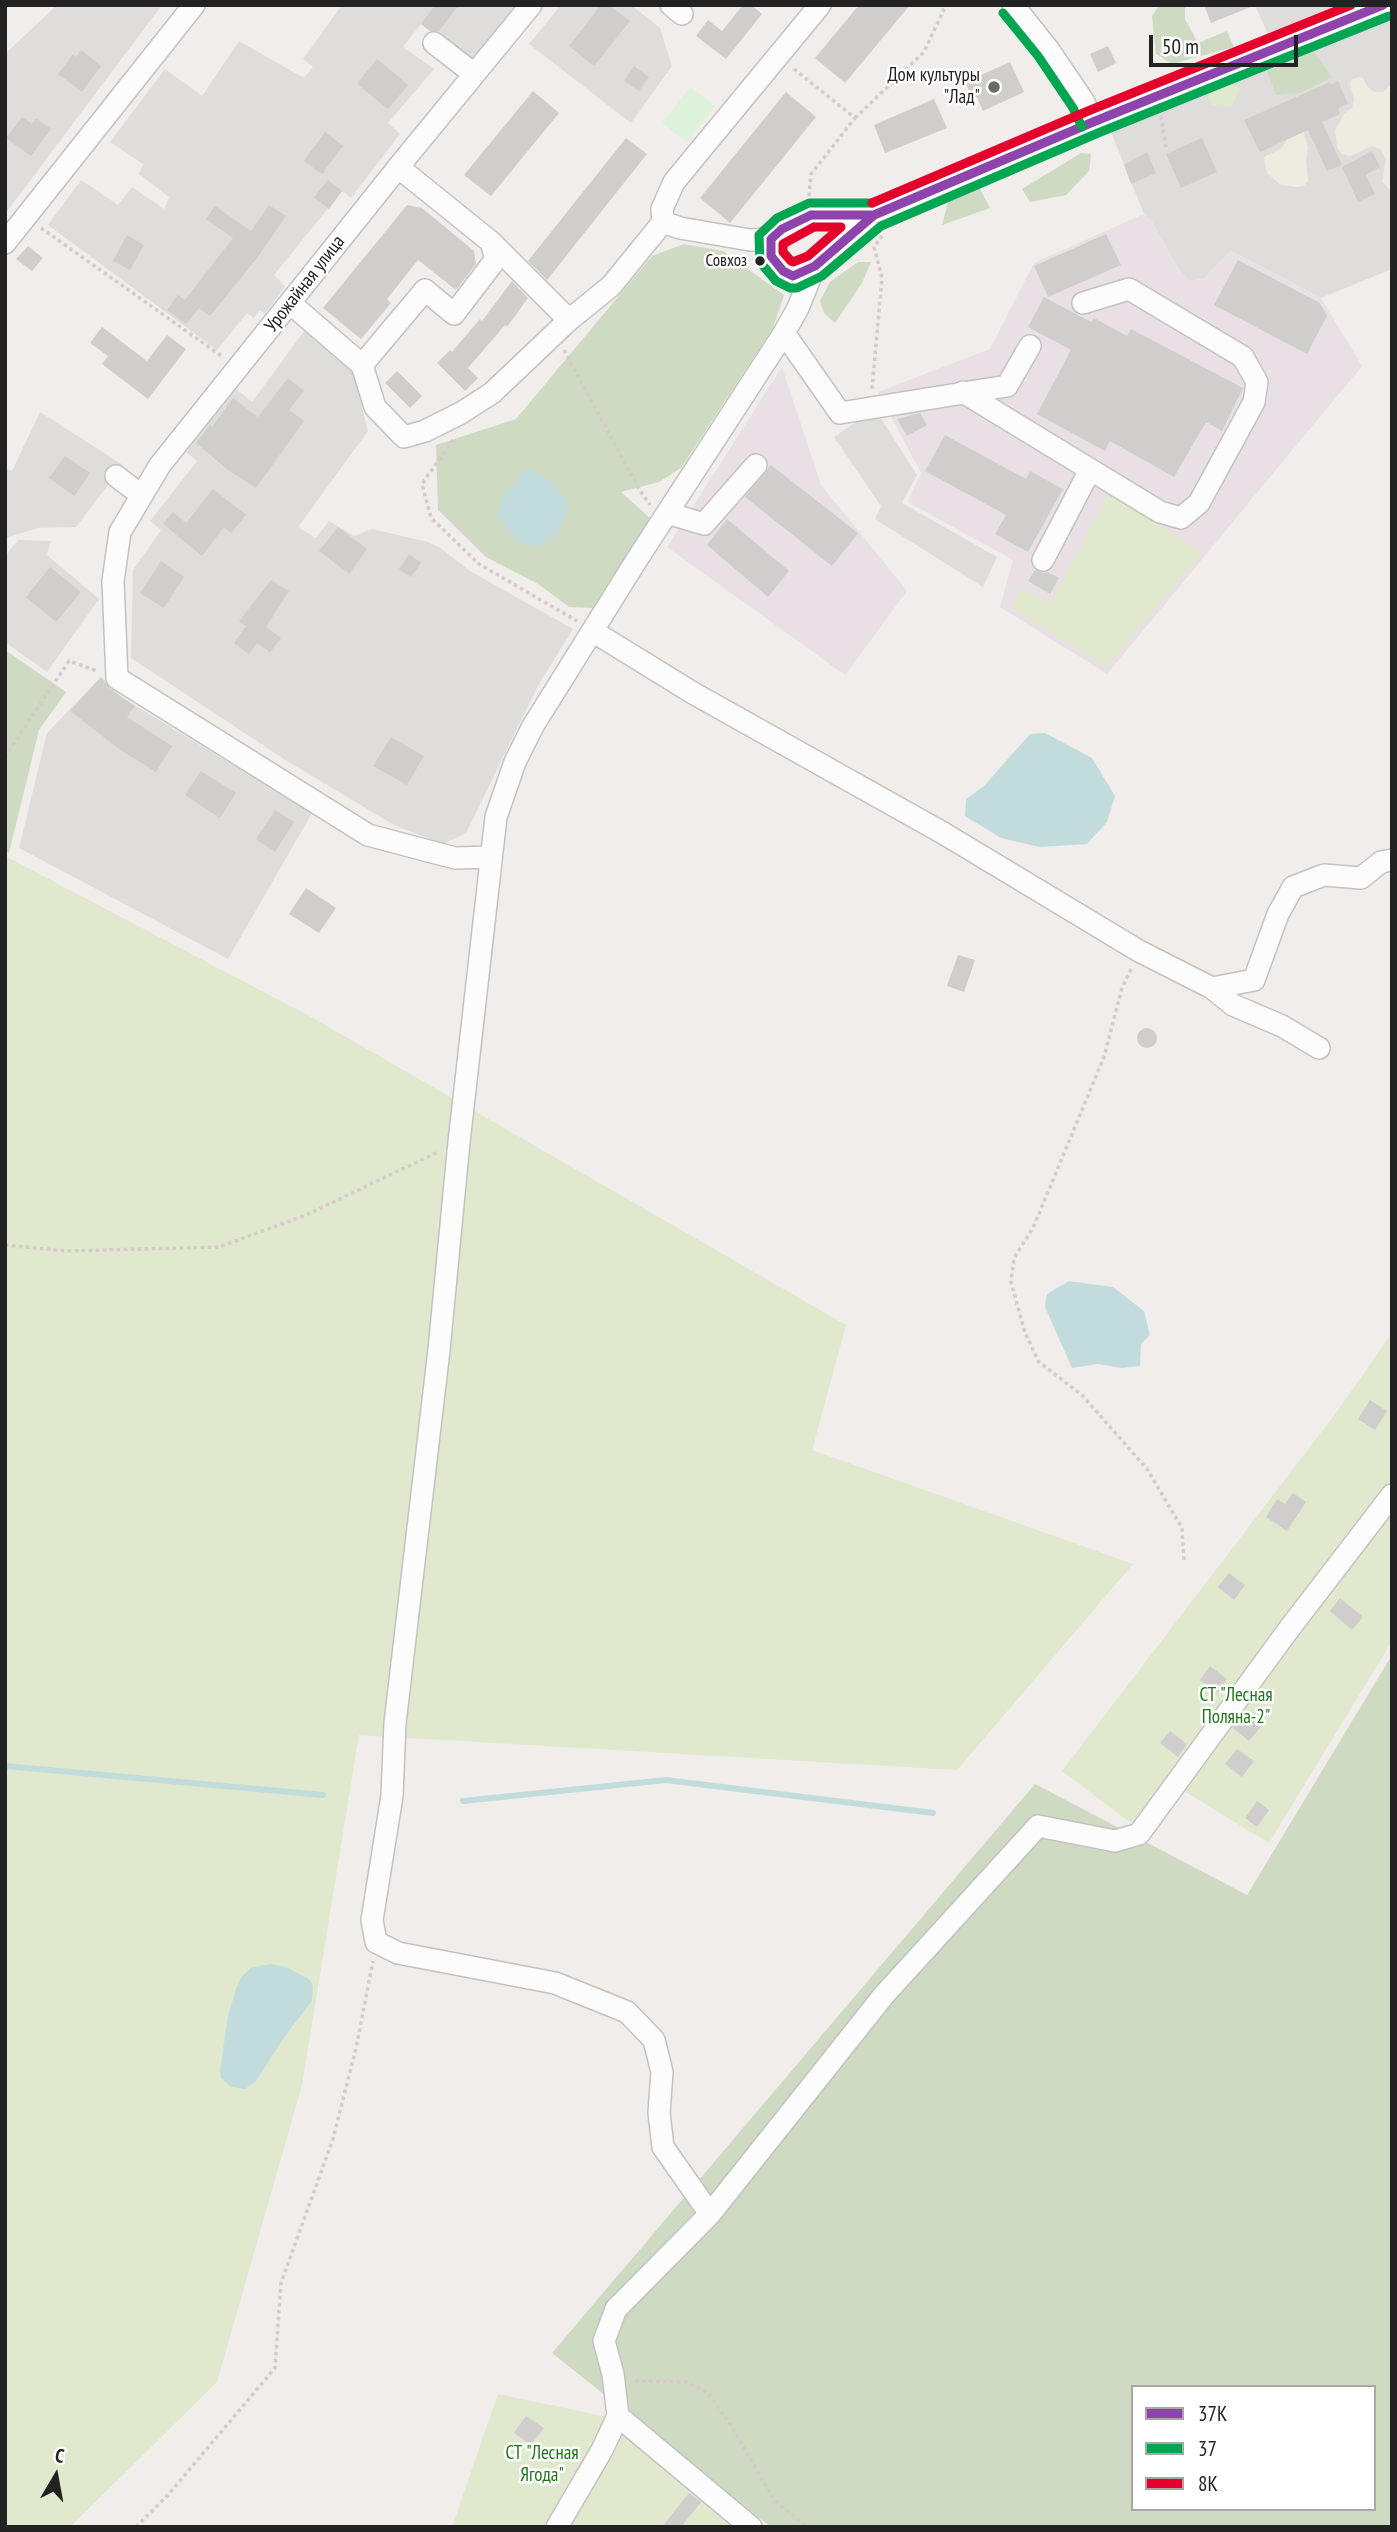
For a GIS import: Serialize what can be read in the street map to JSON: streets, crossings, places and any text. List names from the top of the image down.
{
  "streets": {
    "street": ["Урожайная улица"]
  },
  "parks": ["СТ \"Лесная Поляна-2\"", "СТ \"Лесная Ягода\""],
  "places": ["Дом культуры \"Лад\"", "Совхоз"],
  "lines": ["transit line 37К", "transit line 8К", "transit line 37"],
  "legend": ["37К", "37", "8К"],
  "scale_bar": "50 m",
  "north": "top"
}
